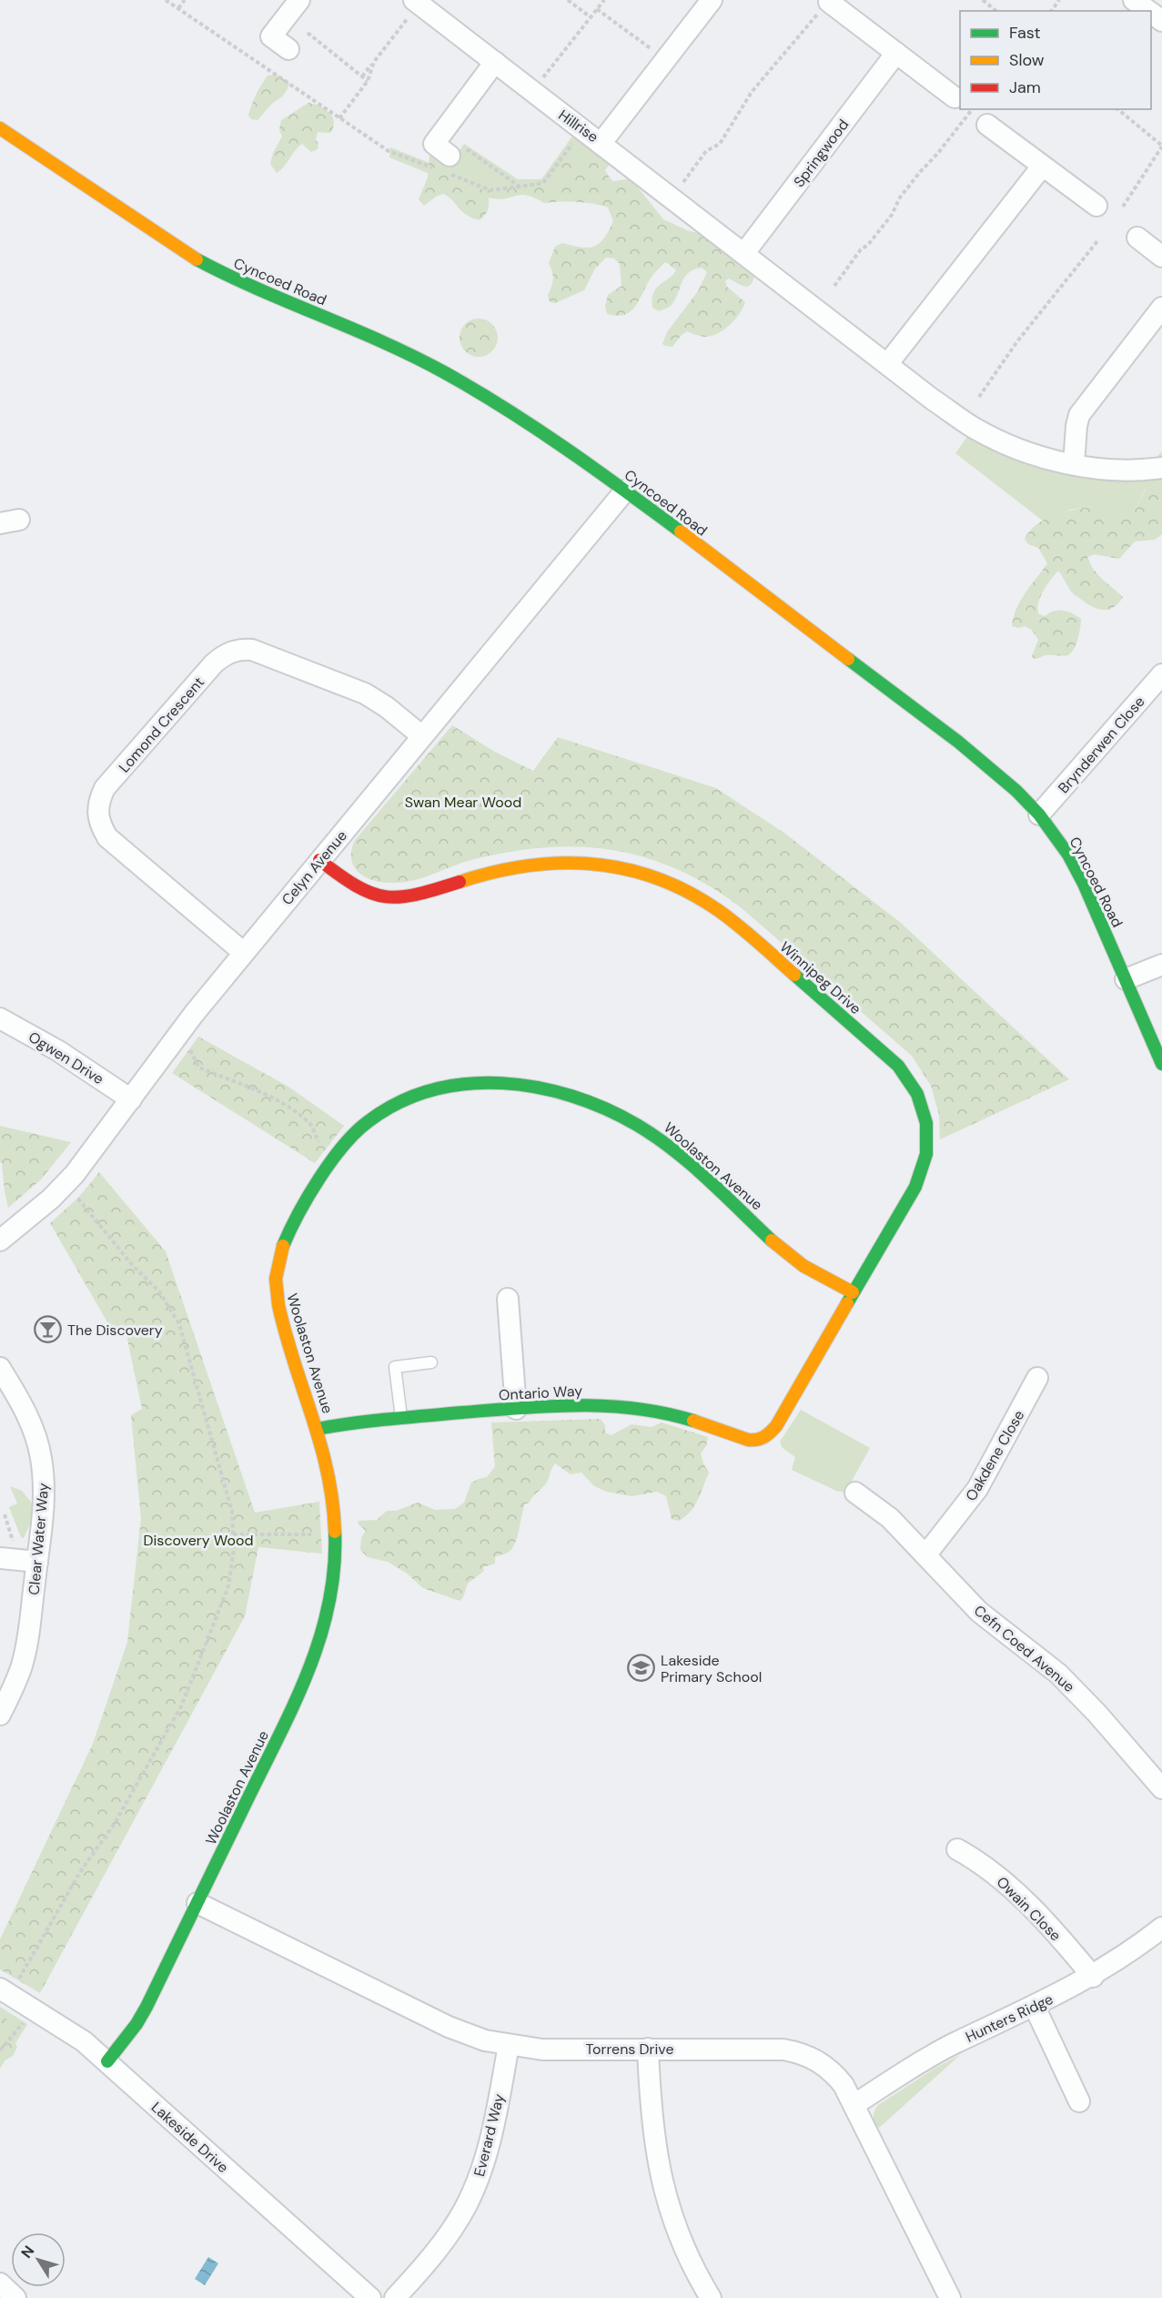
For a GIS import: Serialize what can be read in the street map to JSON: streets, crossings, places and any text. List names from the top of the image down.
{
  "streets": {
    "street": [
      "Hillrise",
      "Springwood",
      "Cyncoed Road",
      "Lomond Crescent",
      "Brynderwen Close",
      "Celyn Avenue",
      "Winnipeg Drive",
      "Ogwen Drive",
      "Woolaston Avenue",
      "Ontario Way",
      "Oakdene Close",
      "Clear Water Way",
      "Cefn Coed Avenue",
      "Owain Close",
      "Hunters Ridge",
      "Torrens Drive",
      "Everard Way",
      "Lakeside Drive"
    ]
  },
  "crossings": [
    ["Cyncoed Road", "Brynderwen Close"],
    ["Cyncoed Road", "Celyn Avenue"],
    ["Lomond Crescent", "Celyn Avenue"],
    ["Celyn Avenue", "Winnipeg Drive"],
    ["Celyn Avenue", "Ogwen Drive"],
    ["Winnipeg Drive", "Woolaston Avenue"],
    ["Winnipeg Drive", "Ontario Way"],
    ["Woolaston Avenue", "Ontario Way"],
    ["Woolaston Avenue", "Torrens Drive"],
    ["Woolaston Avenue", "Lakeside Drive"],
    ["Oakdene Close", "Cefn Coed Avenue"],
    ["Owain Close", "Hunters Ridge"],
    ["Hunters Ridge", "Torrens Drive"],
    ["Torrens Drive", "Everard Way"]
  ],
  "parks": ["Swan Mear Wood", "Discovery Wood"],
  "places": {
    "bar": ["The Discovery"],
    "school or university": ["Lakeside Primary School"]
  },
  "legend": ["Fast", "Slow", "Jam"],
  "north": "top left"
}
